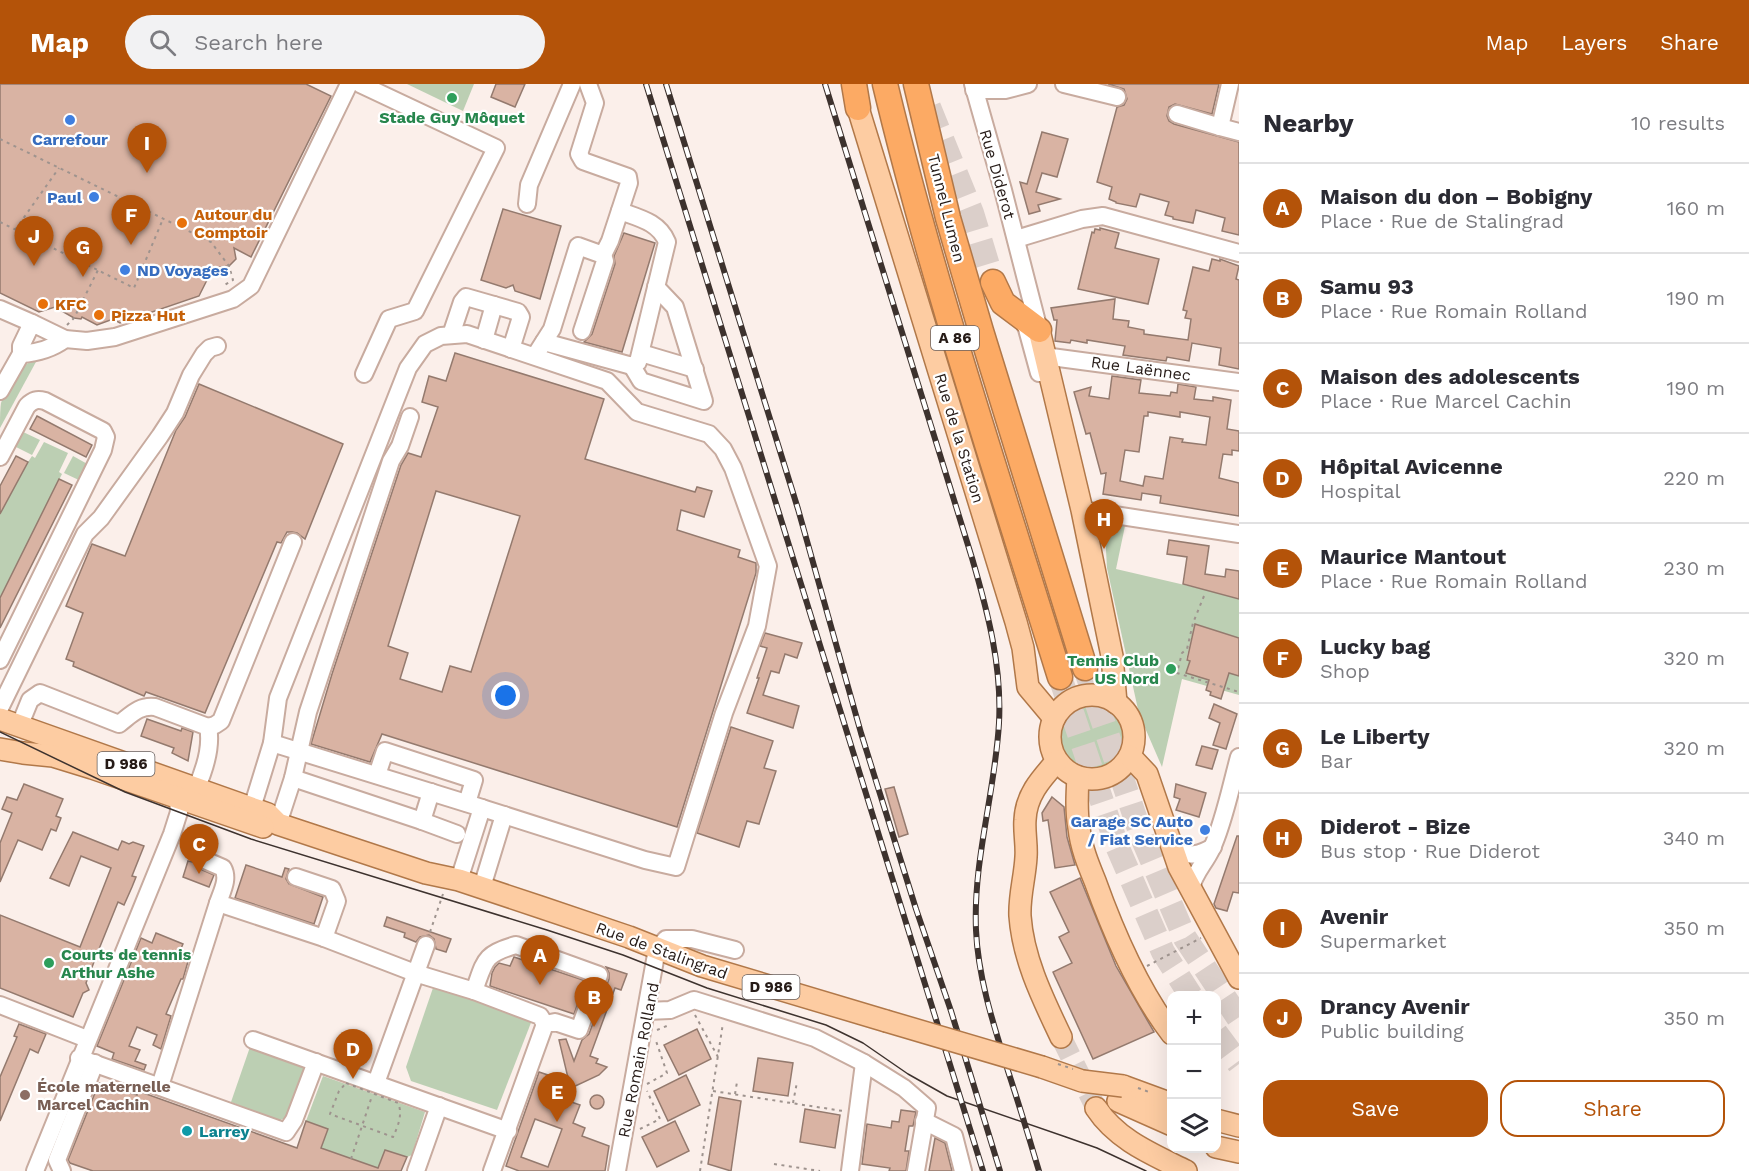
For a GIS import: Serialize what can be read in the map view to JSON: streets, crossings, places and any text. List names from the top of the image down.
{
  "streets": {
    "highway": ["Tunnel Lumen", "A 86"],
    "main road": [
      "Rue Diderot",
      "Rue de la Station",
      "D 986",
      "Rue de Stalingrad"
    ],
    "street": ["Rue Laënnec", "Rue Romain Rolland"]
  },
  "crossings": [
    ["Rue Diderot", "Rue Laënnec"],
    ["Rue Diderot", "Rue de la Station"],
    ["Rue de Stalingrad", "Rue Romain Rolland"]
  ],
  "places": [
    "Stade Guy Môquet",
    "Carrefour",
    "Paul",
    "Autour du Comptoir",
    "ND Voyages",
    "KFC",
    "Pizza Hut",
    "Tennis Club US Nord",
    "Garage SC Auto / Fiat Service",
    "Courts de tennis Arthur Ashe",
    "École maternelle Marcel Cachin",
    "Larrey"
  ],
  "page": {
    "header": "Map",
    "search": "Search here",
    "nav": ["Map", "Layers", "Share"],
    "heading": ["Nearby", "10 results"],
    "pins": [
      "I",
      "F",
      "J",
      "G",
      "H",
      "C",
      "A",
      "B",
      "D",
      "E"
    ],
    "list": [
      {
        "mark": "A",
        "name": "Maison du don – Bobigny",
        "note": "Place · Rue de Stalingrad",
        "value": "160 m"
      },
      {
        "mark": "B",
        "name": "Samu 93",
        "note": "Place · Rue Romain Rolland",
        "value": "190 m"
      },
      {
        "mark": "C",
        "name": "Maison des adolescents",
        "note": "Place · Rue Marcel Cachin",
        "value": "190 m"
      },
      {
        "mark": "D",
        "name": "Hôpital Avicenne",
        "note": "Hospital",
        "value": "220 m"
      },
      {
        "mark": "E",
        "name": "Maurice Mantout",
        "note": "Place · Rue Romain Rolland",
        "value": "230 m"
      },
      {
        "mark": "F",
        "name": "Lucky bag",
        "note": "Shop",
        "value": "320 m"
      },
      {
        "mark": "G",
        "name": "Le Liberty",
        "note": "Bar",
        "value": "320 m"
      },
      {
        "mark": "H",
        "name": "Diderot - Bize",
        "note": "Bus stop · Rue Diderot",
        "value": "340 m"
      },
      {
        "mark": "I",
        "name": "Avenir",
        "note": "Supermarket",
        "value": "350 m"
      },
      {
        "mark": "J",
        "name": "Drancy Avenir",
        "note": "Public building",
        "value": "350 m"
      }
    ],
    "map_buttons": ["+", "−"],
    "buttons": ["Save", "Share"]
  }
}
